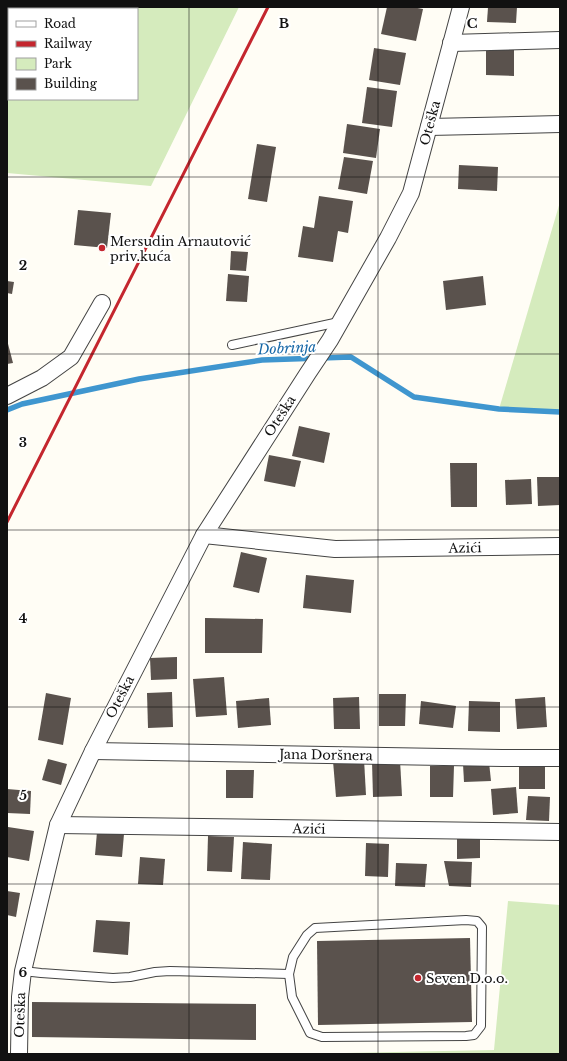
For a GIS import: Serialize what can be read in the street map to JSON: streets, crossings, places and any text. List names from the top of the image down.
{
  "streets": {
    "street": ["Oteška", "Azići", "Jana Doršnera"]
  },
  "crossings": [
    ["Oteška", "Azići"],
    ["Oteška", "Jana Doršnera"]
  ],
  "water": ["Dobrinja"],
  "places": ["Mersudin Arnautović priv.kuća", "Seven D.o.o."],
  "legend": [
    "Road",
    "Railway",
    "Park",
    "Building"
  ],
  "grid": {
    "columns": ["B", "C"],
    "rows": [
      "2",
      "3",
      "4",
      "5",
      "6"
    ]
  }
}
